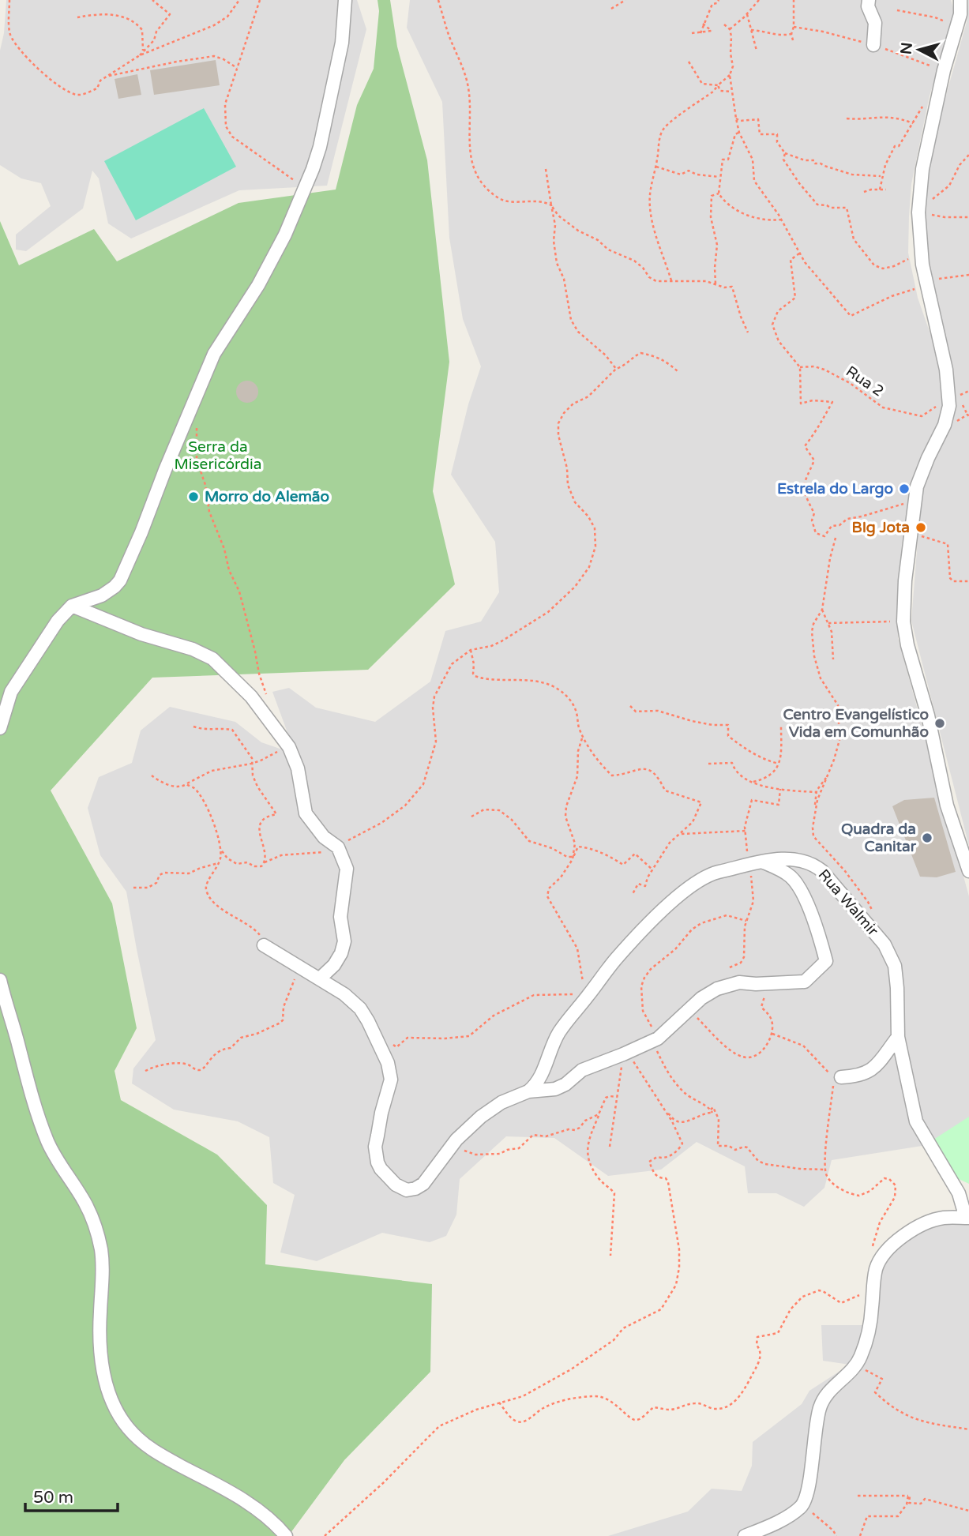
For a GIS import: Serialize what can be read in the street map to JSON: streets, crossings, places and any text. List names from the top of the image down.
{
  "streets": {
    "street": ["Rua Walmir"],
    "path": ["Rua 2"]
  },
  "parks": ["Serra da Misericórdia"],
  "places": [
    "Estrela do Largo",
    "Morro do Alemão",
    "BIg Jota",
    "Centro Evangelístico Vida em Comunhão",
    "Quadra da Canitar"
  ],
  "scale_bar": "50 m",
  "north": "left"
}
